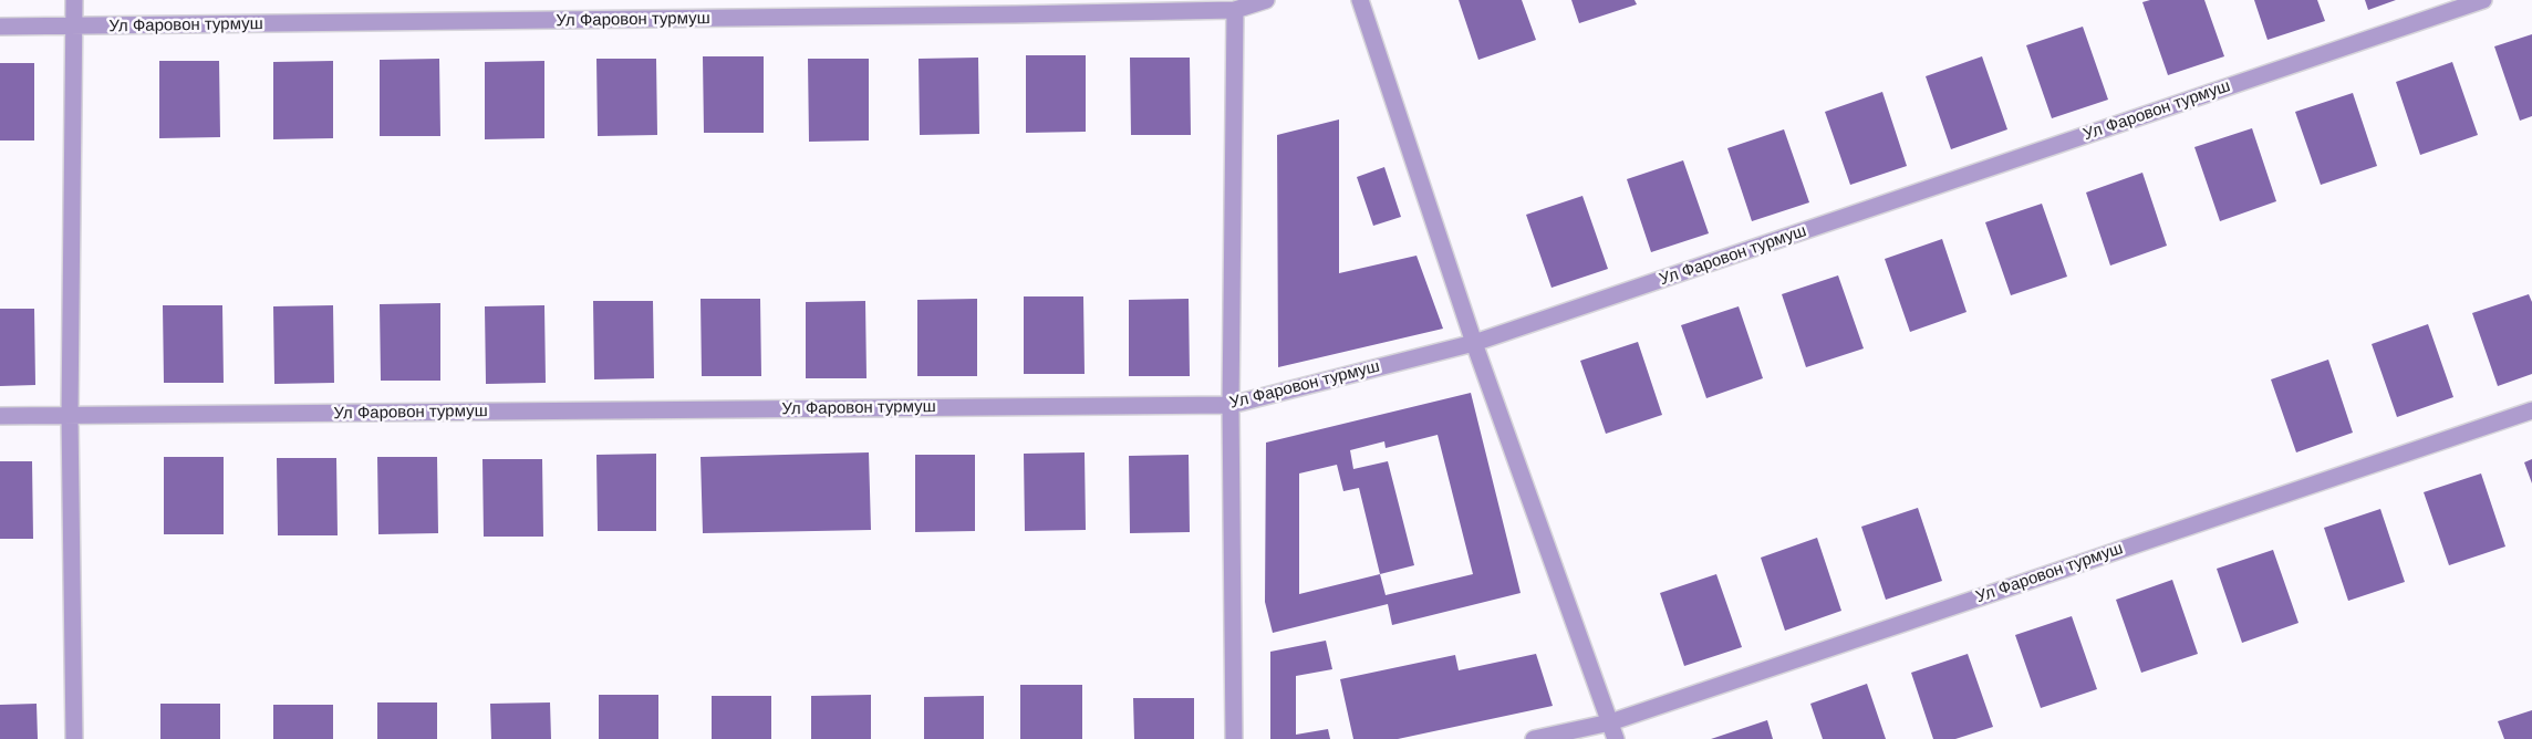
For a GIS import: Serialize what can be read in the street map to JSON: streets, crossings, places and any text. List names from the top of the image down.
{
  "streets": {
    "street": ["Ул Фаровон турмуш"]
  }
}
